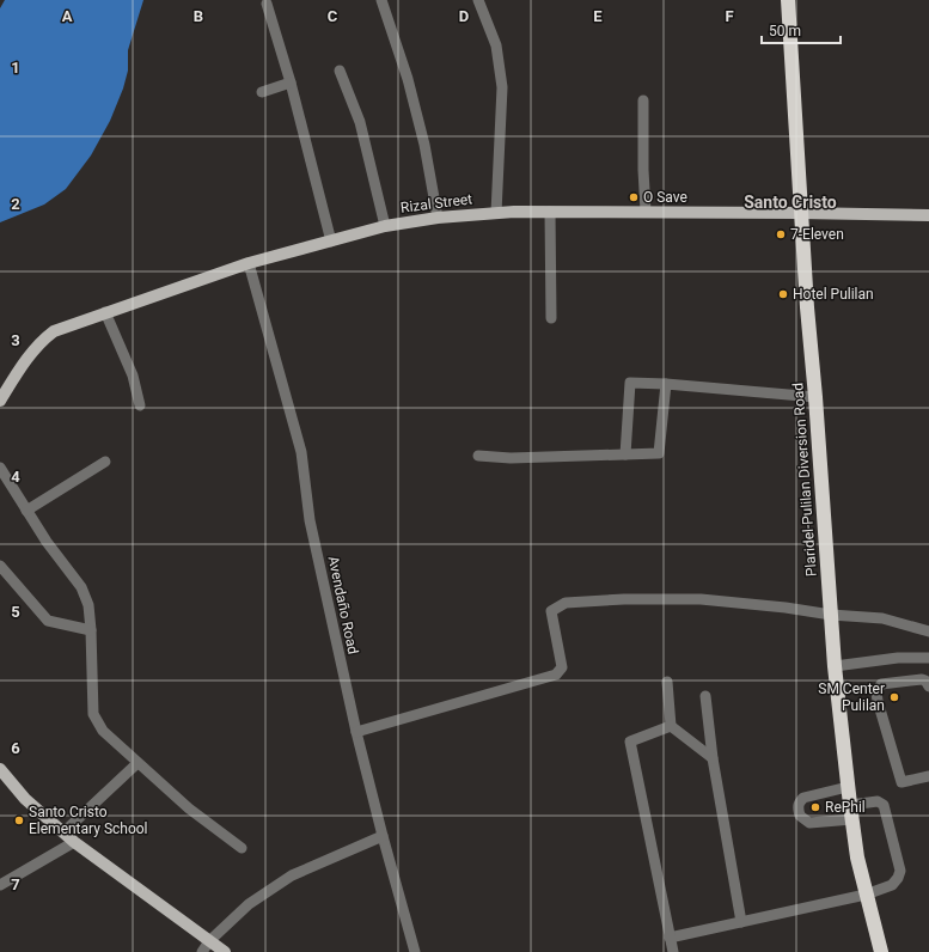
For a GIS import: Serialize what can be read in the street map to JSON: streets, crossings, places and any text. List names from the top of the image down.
{
  "streets": {
    "highway": ["Plaridel-Pulilan Diversion Road"],
    "main road": ["Rizal Street"],
    "street": ["Avendaño Road"]
  },
  "crossings": [
    ["Rizal Street", "Plaridel-Pulilan Diversion Road"],
    ["Rizal Street", "Avendaño Road"]
  ],
  "districts": ["Santo Cristo"],
  "places": [
    "O Save",
    "7-Eleven",
    "Hotel Pulilan",
    "SM Center Pulilan",
    "RePhil",
    "Santo Cristo Elementary School"
  ],
  "scale_bar": "50 m",
  "grid": {
    "columns": [
      "A",
      "B",
      "C",
      "D",
      "E",
      "F"
    ],
    "rows": [
      "1",
      "2",
      "3",
      "4",
      "5",
      "6",
      "7"
    ]
  }
}
